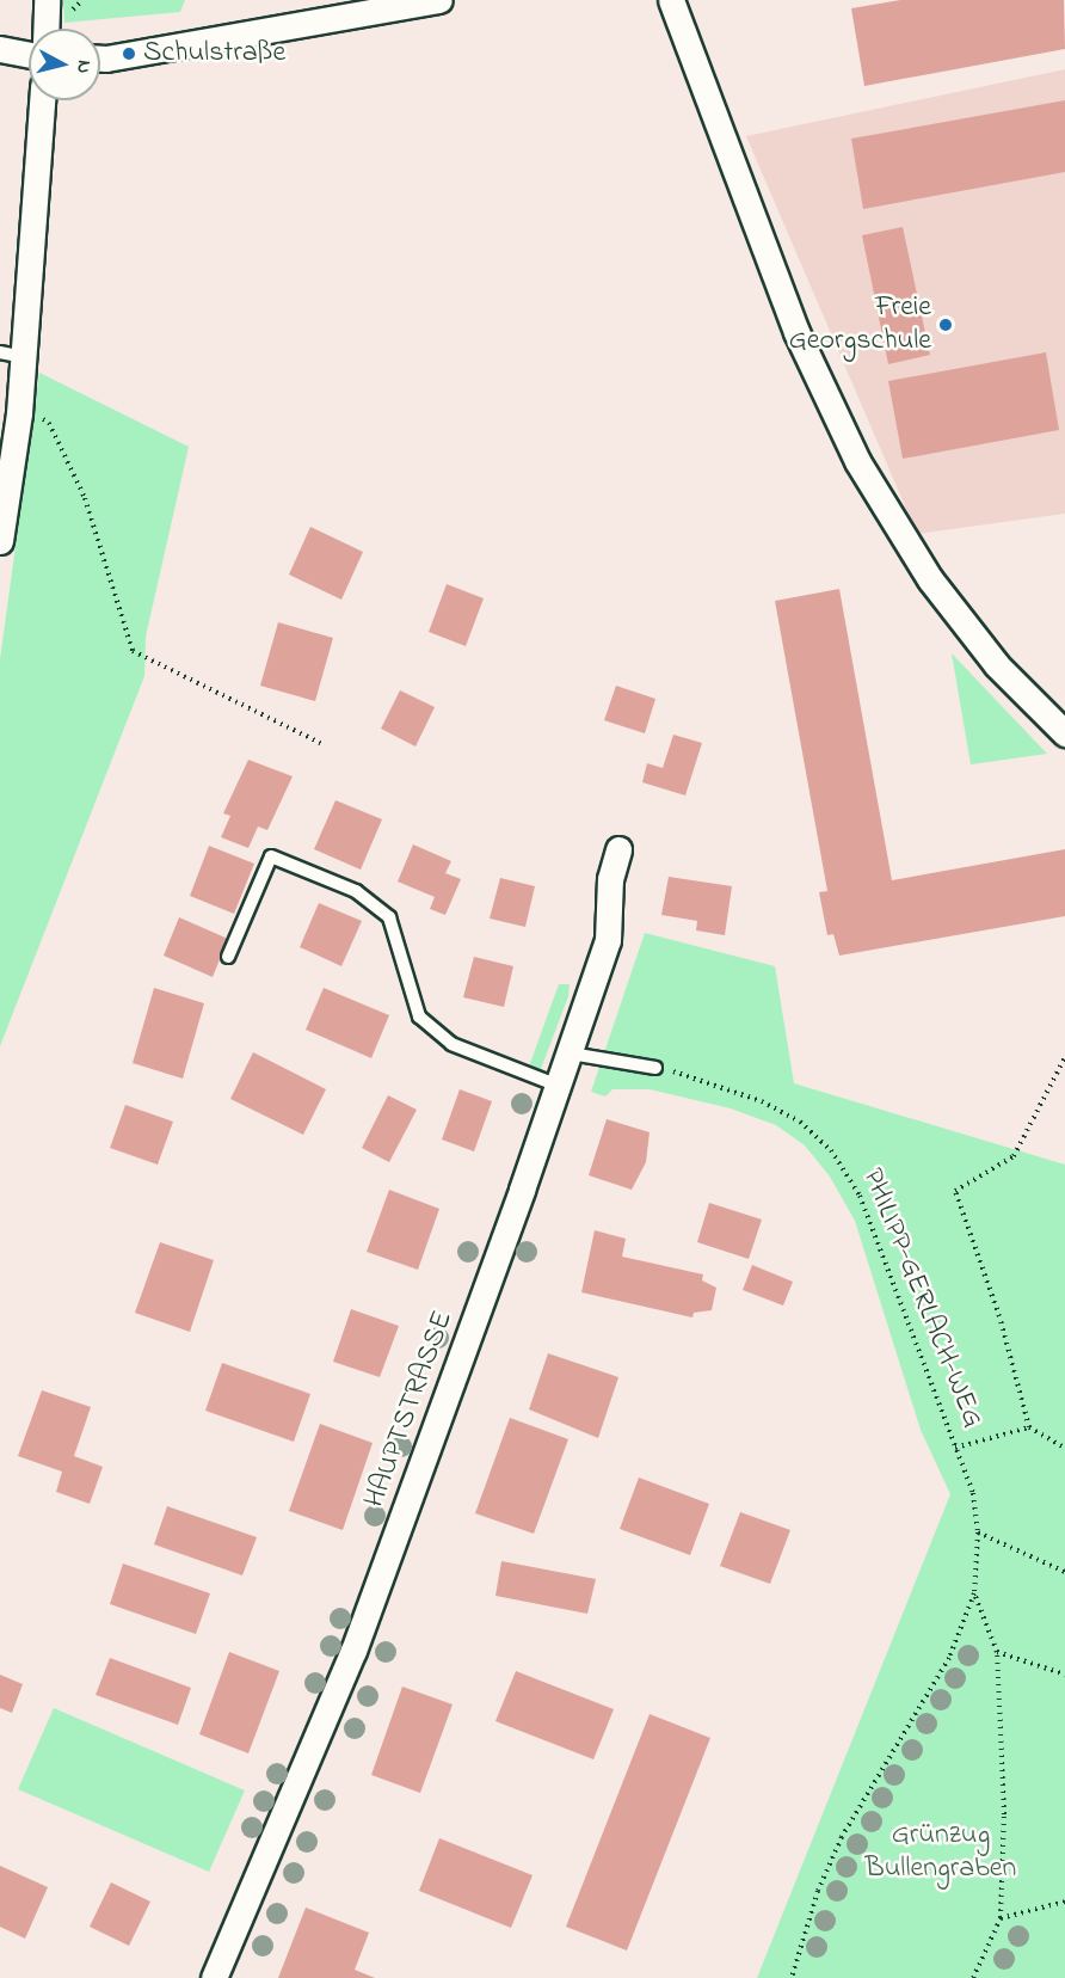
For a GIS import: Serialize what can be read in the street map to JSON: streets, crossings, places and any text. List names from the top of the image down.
{
  "streets": {
    "street": ["HAUPTSTRASSE"],
    "path": ["PHILIPP-GERLACH-WEG"]
  },
  "parks": ["Grünzug Bullengraben"],
  "places": ["Schulstraße", "Freie Georgschule"],
  "north": "right"
}
